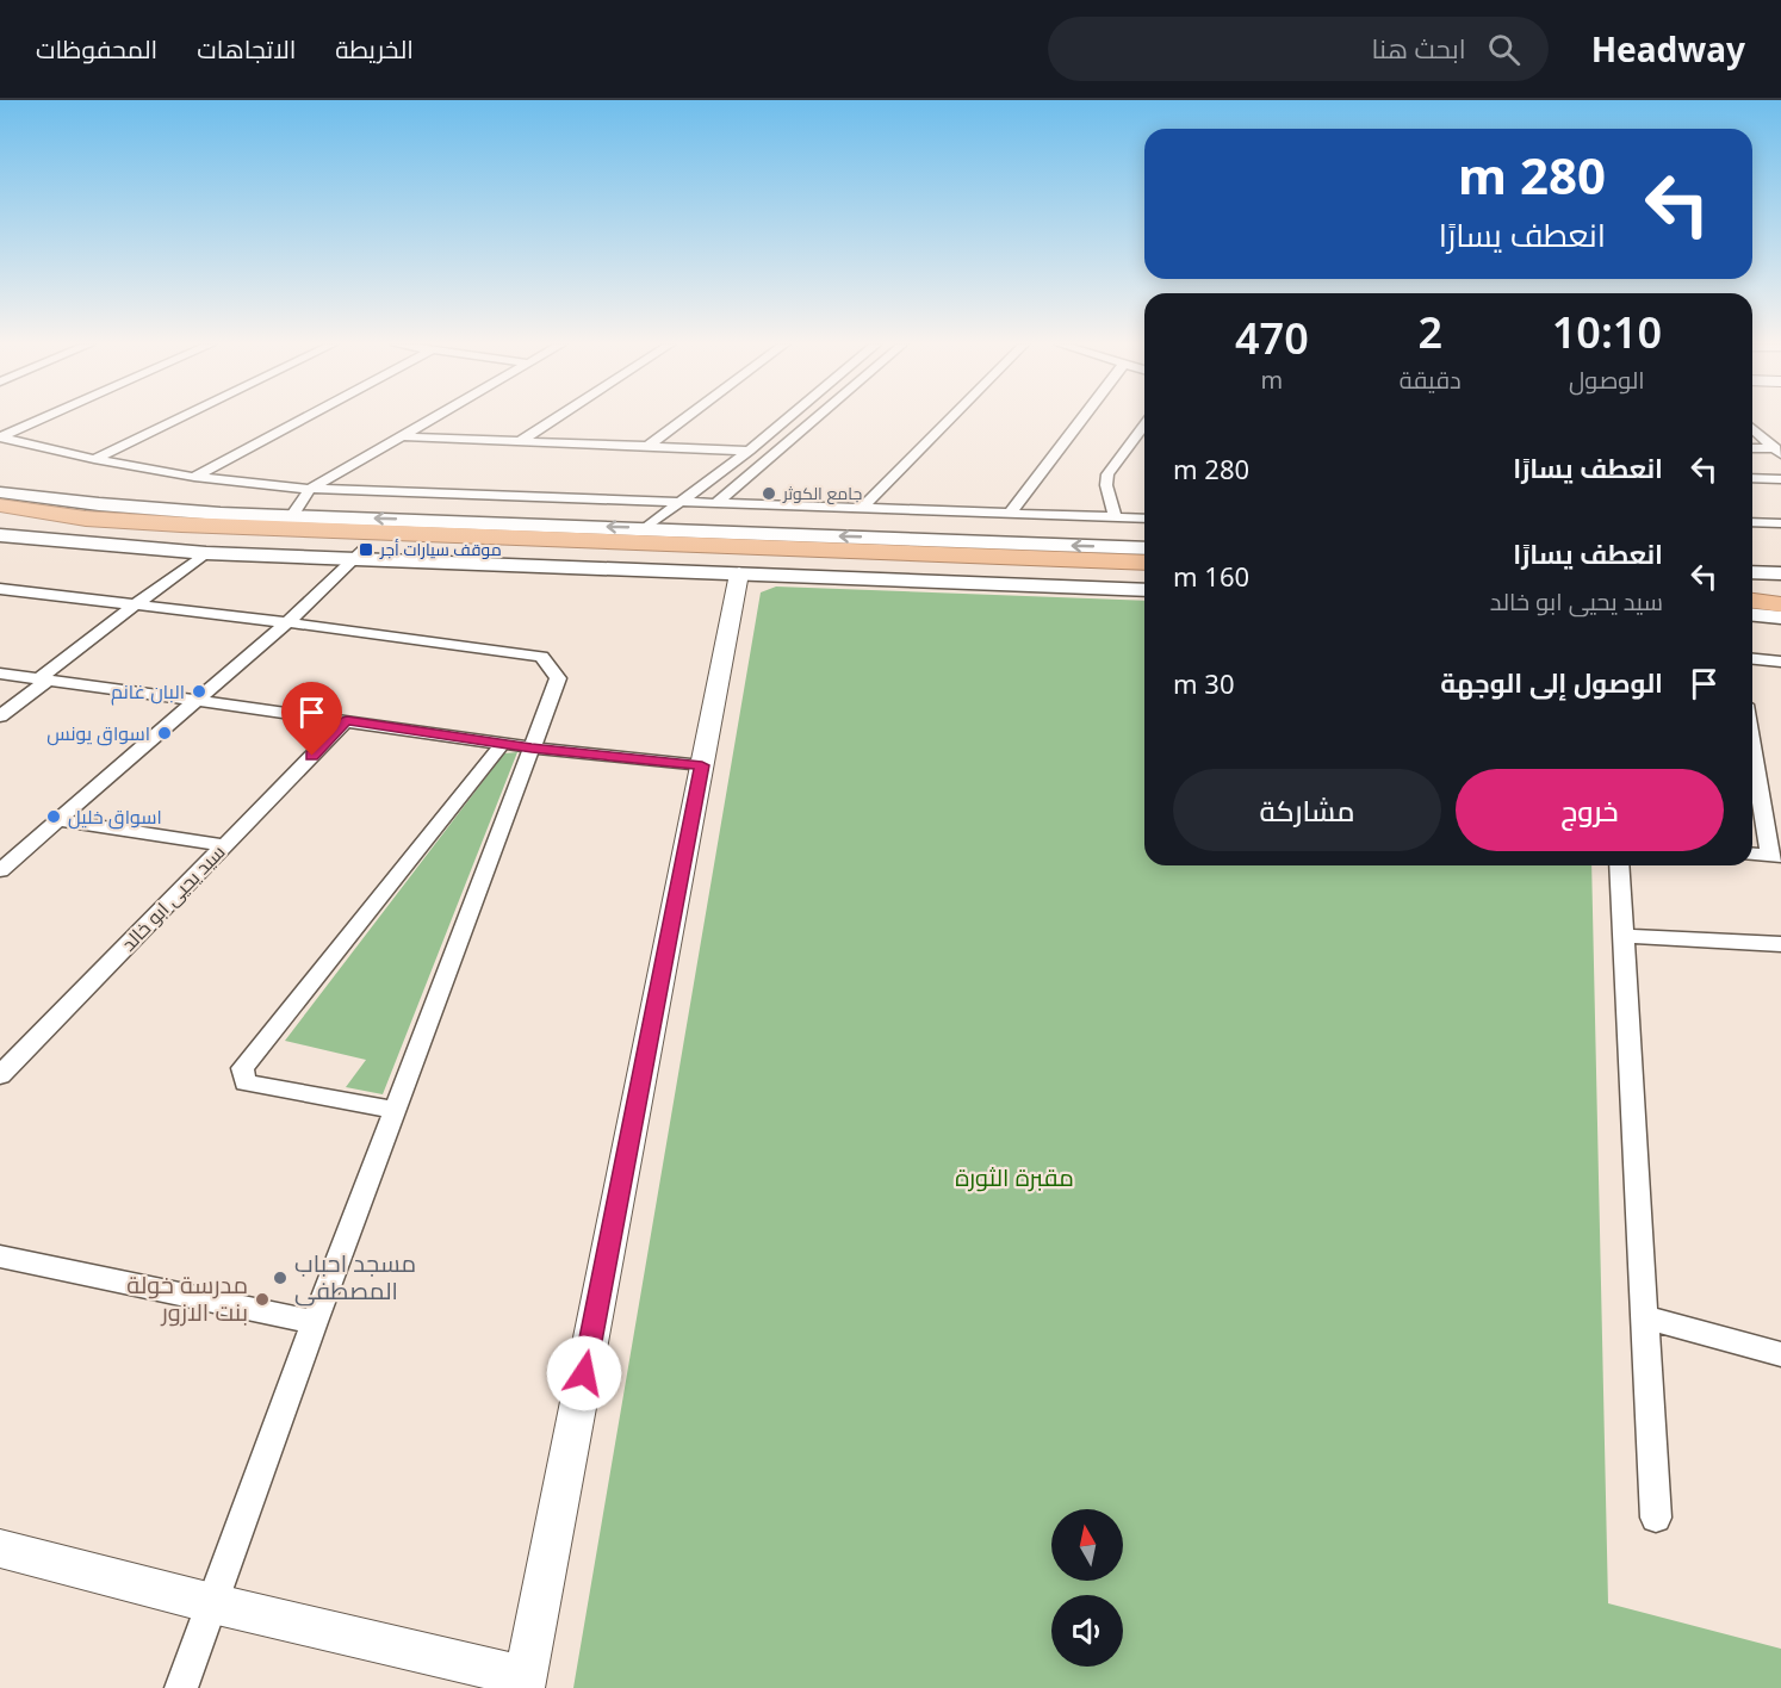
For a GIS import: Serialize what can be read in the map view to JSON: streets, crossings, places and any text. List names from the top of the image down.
{
  "streets": {
    "street": ["سيد يحيى ابو خالد"]
  },
  "parks": ["مقبرة الثورة"],
  "places": {
    "other": [
      "جامع الكوثر",
      "البان غانم",
      "اسواق يونس",
      "اسواق خليل",
      "مسجد احباب المصطفى",
      "مدرسة خولة بنت الازور"
    ],
    "transit": ["موقف سيارات أجر"]
  },
  "north": "top",
  "page": {
    "header": "Headway",
    "search": "ابحث هنا",
    "nav": ["الخريطة", "الاتجاهات", "المحفوظات"],
    "turn": ["280 m", "انعطف يسارًا"],
    "eta": [
      "10:10",
      "الوصول",
      "2",
      "دقيقة",
      "470",
      "m"
    ],
    "list": [
      {
        "name": "انعطف يسارًا",
        "value": "280 m"
      },
      {
        "name": "انعطف يسارًا",
        "note": "سيد يحيى ابو خالد",
        "value": "160 m"
      },
      {
        "name": "الوصول إلى الوجهة",
        "value": "30 m"
      }
    ],
    "buttons": ["خروج", "مشاركة"]
  }
}
